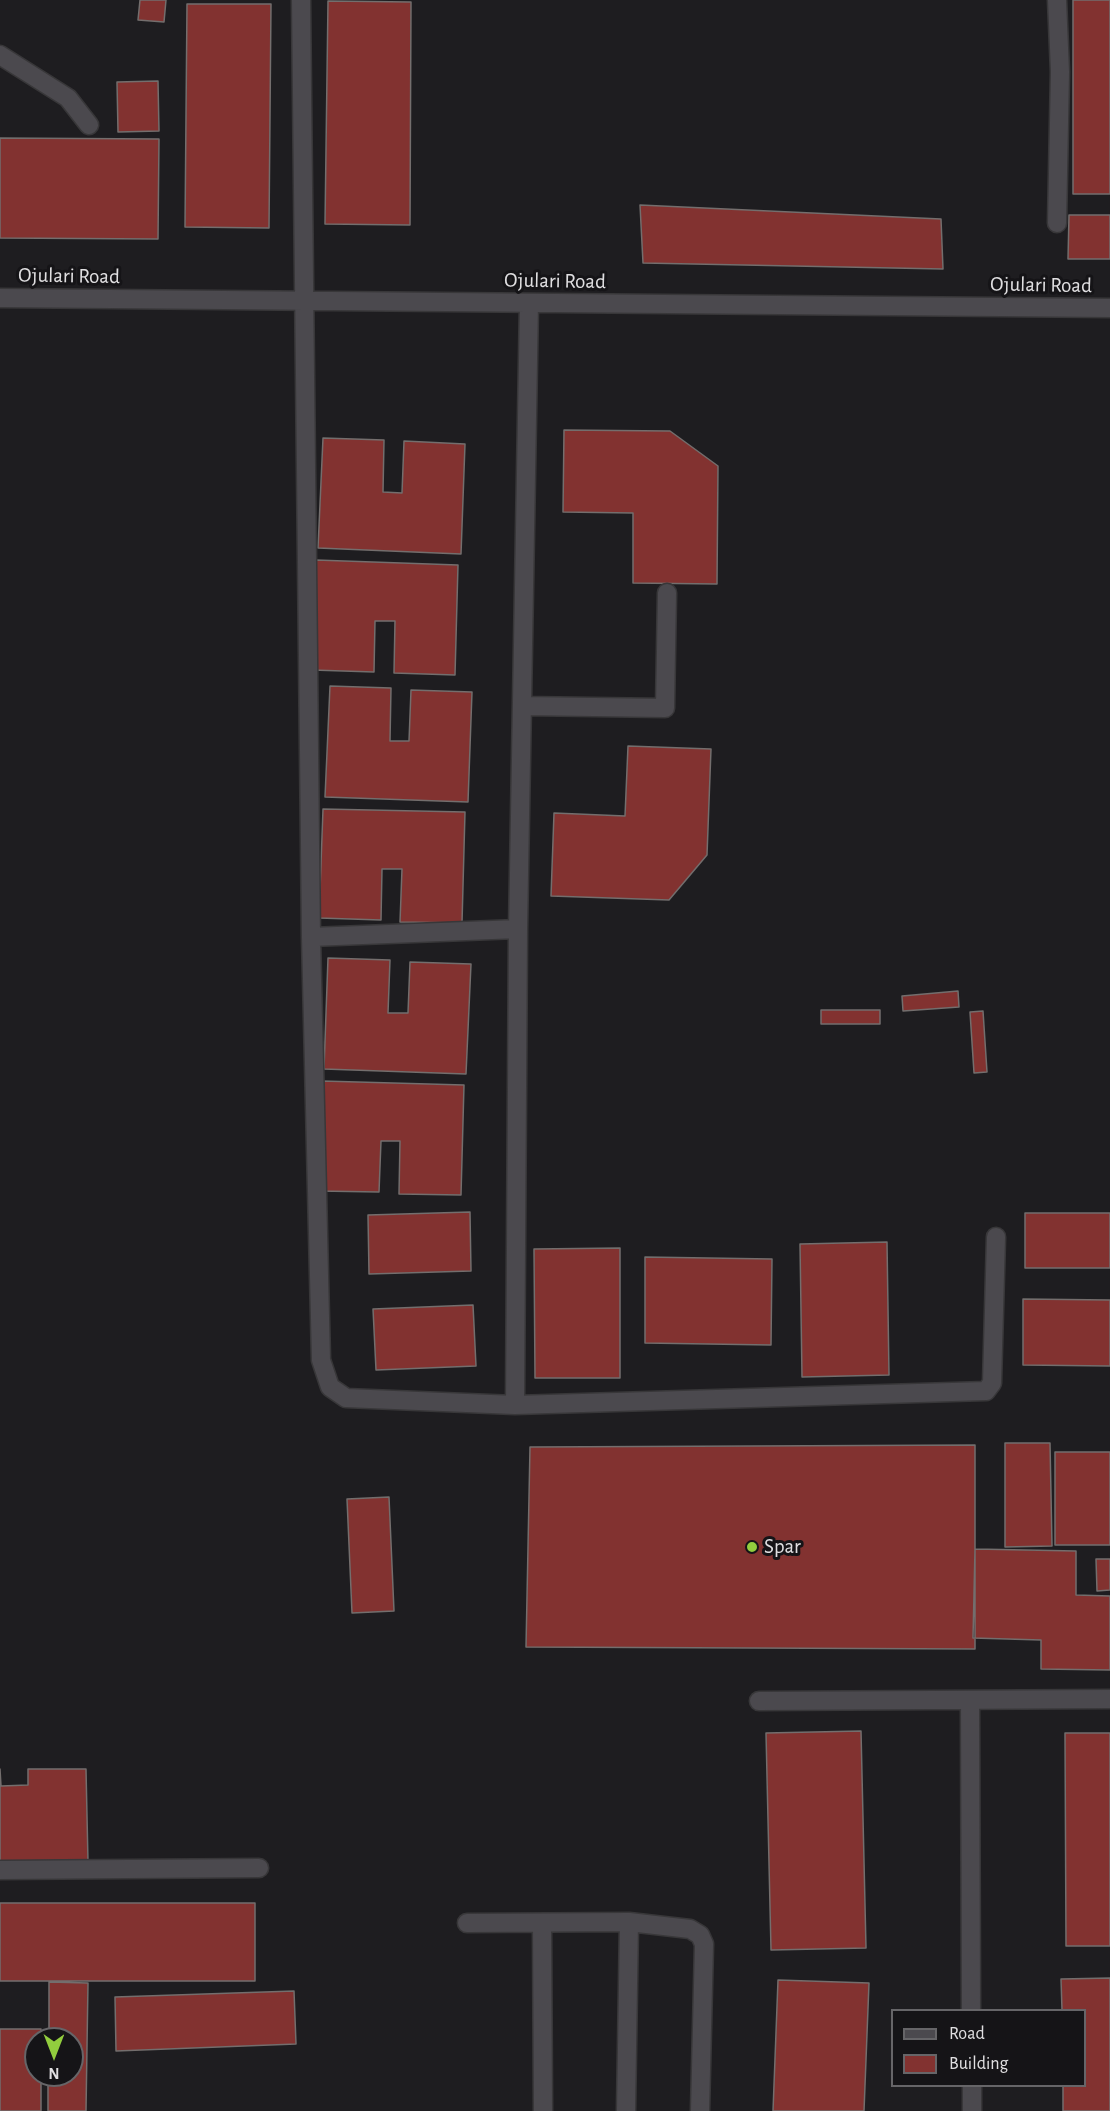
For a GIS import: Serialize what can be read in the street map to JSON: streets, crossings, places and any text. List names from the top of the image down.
{
  "streets": {
    "street": ["Ojulari Road"]
  },
  "places": ["Spar"],
  "legend": ["Road", "Building"],
  "north": "bottom"
}
